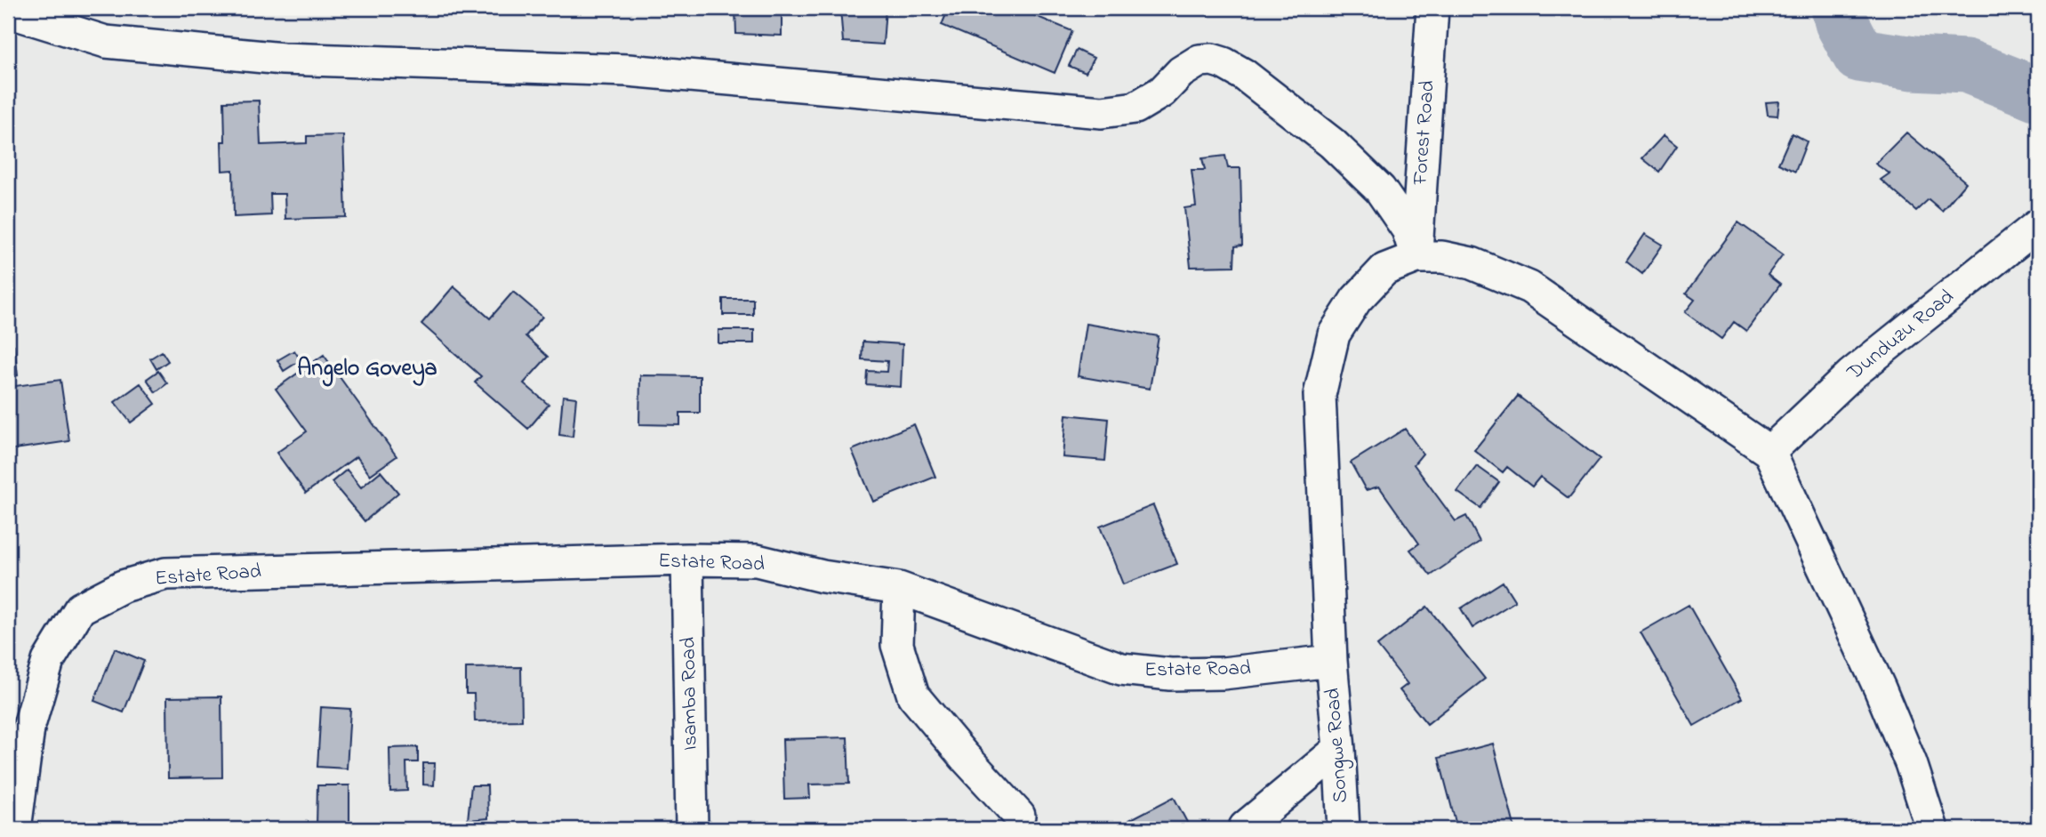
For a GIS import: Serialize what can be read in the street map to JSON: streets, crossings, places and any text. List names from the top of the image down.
{
  "streets": {
    "street": [
      "Forest Road",
      "Dunduzu Road",
      "Estate Road",
      "Isamba Road",
      "Songwe Road"
    ]
  },
  "crossings": [
    ["Forest Road", "Songwe Road"],
    ["Estate Road", "Isamba Road"],
    ["Estate Road", "Songwe Road"]
  ],
  "districts": ["Angelo Goveya"]
}
